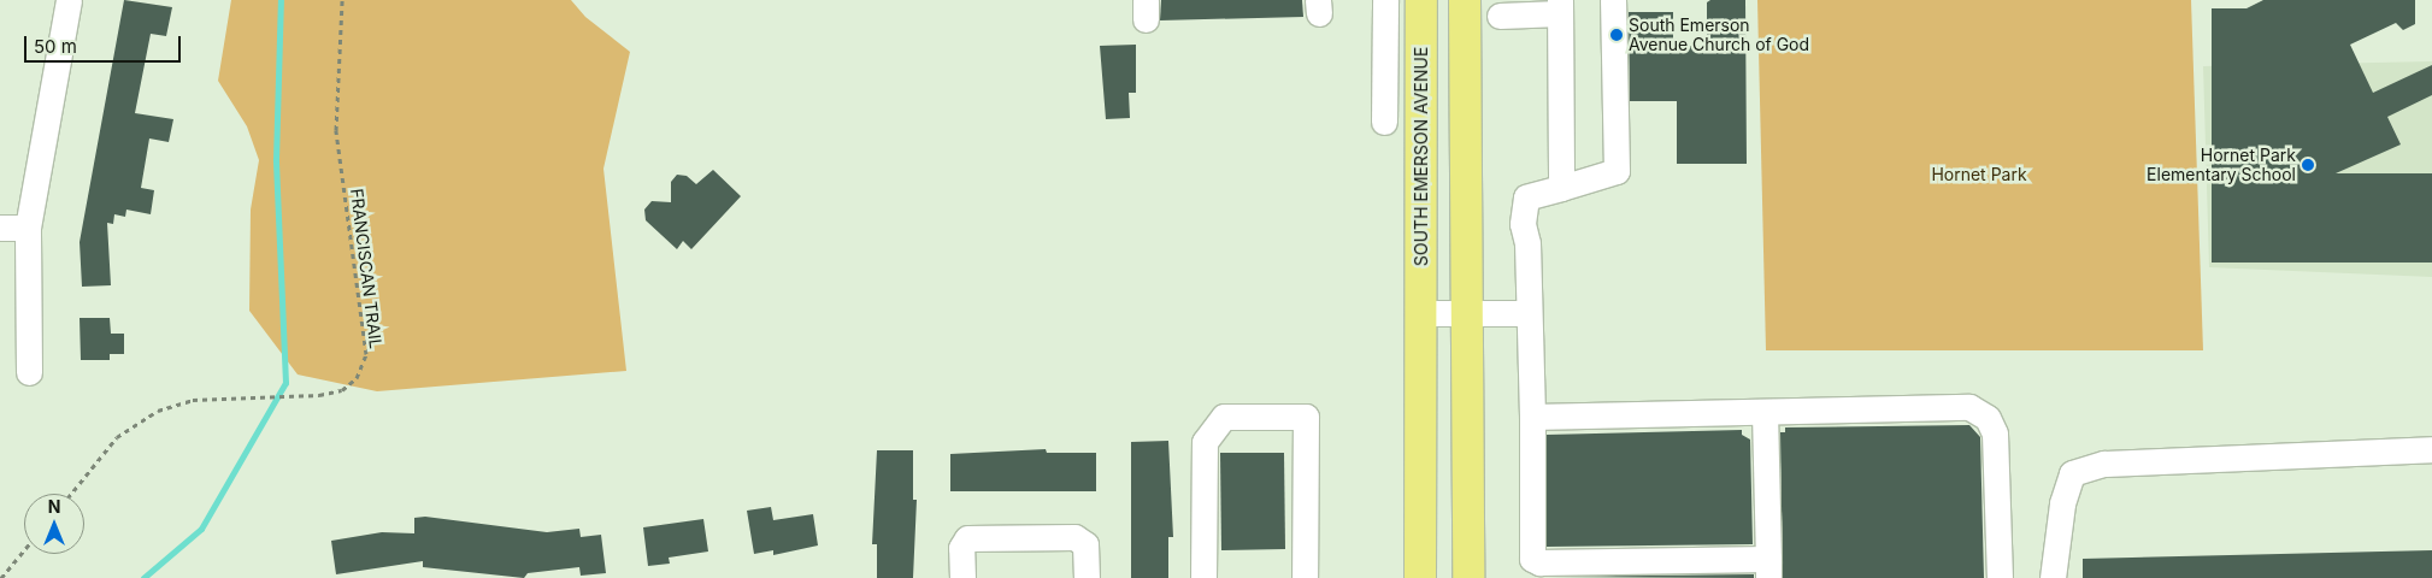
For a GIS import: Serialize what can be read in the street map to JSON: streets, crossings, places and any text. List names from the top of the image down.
{
  "streets": {
    "main road": ["SOUTH EMERSON AVENUE"],
    "path": ["FRANCISCAN TRAIL"]
  },
  "parks": ["Hornet Park"],
  "places": ["South Emerson Avenue Church of God", "Hornet Park Elementary School"],
  "scale_bar": "50 m",
  "north": "top"
}
